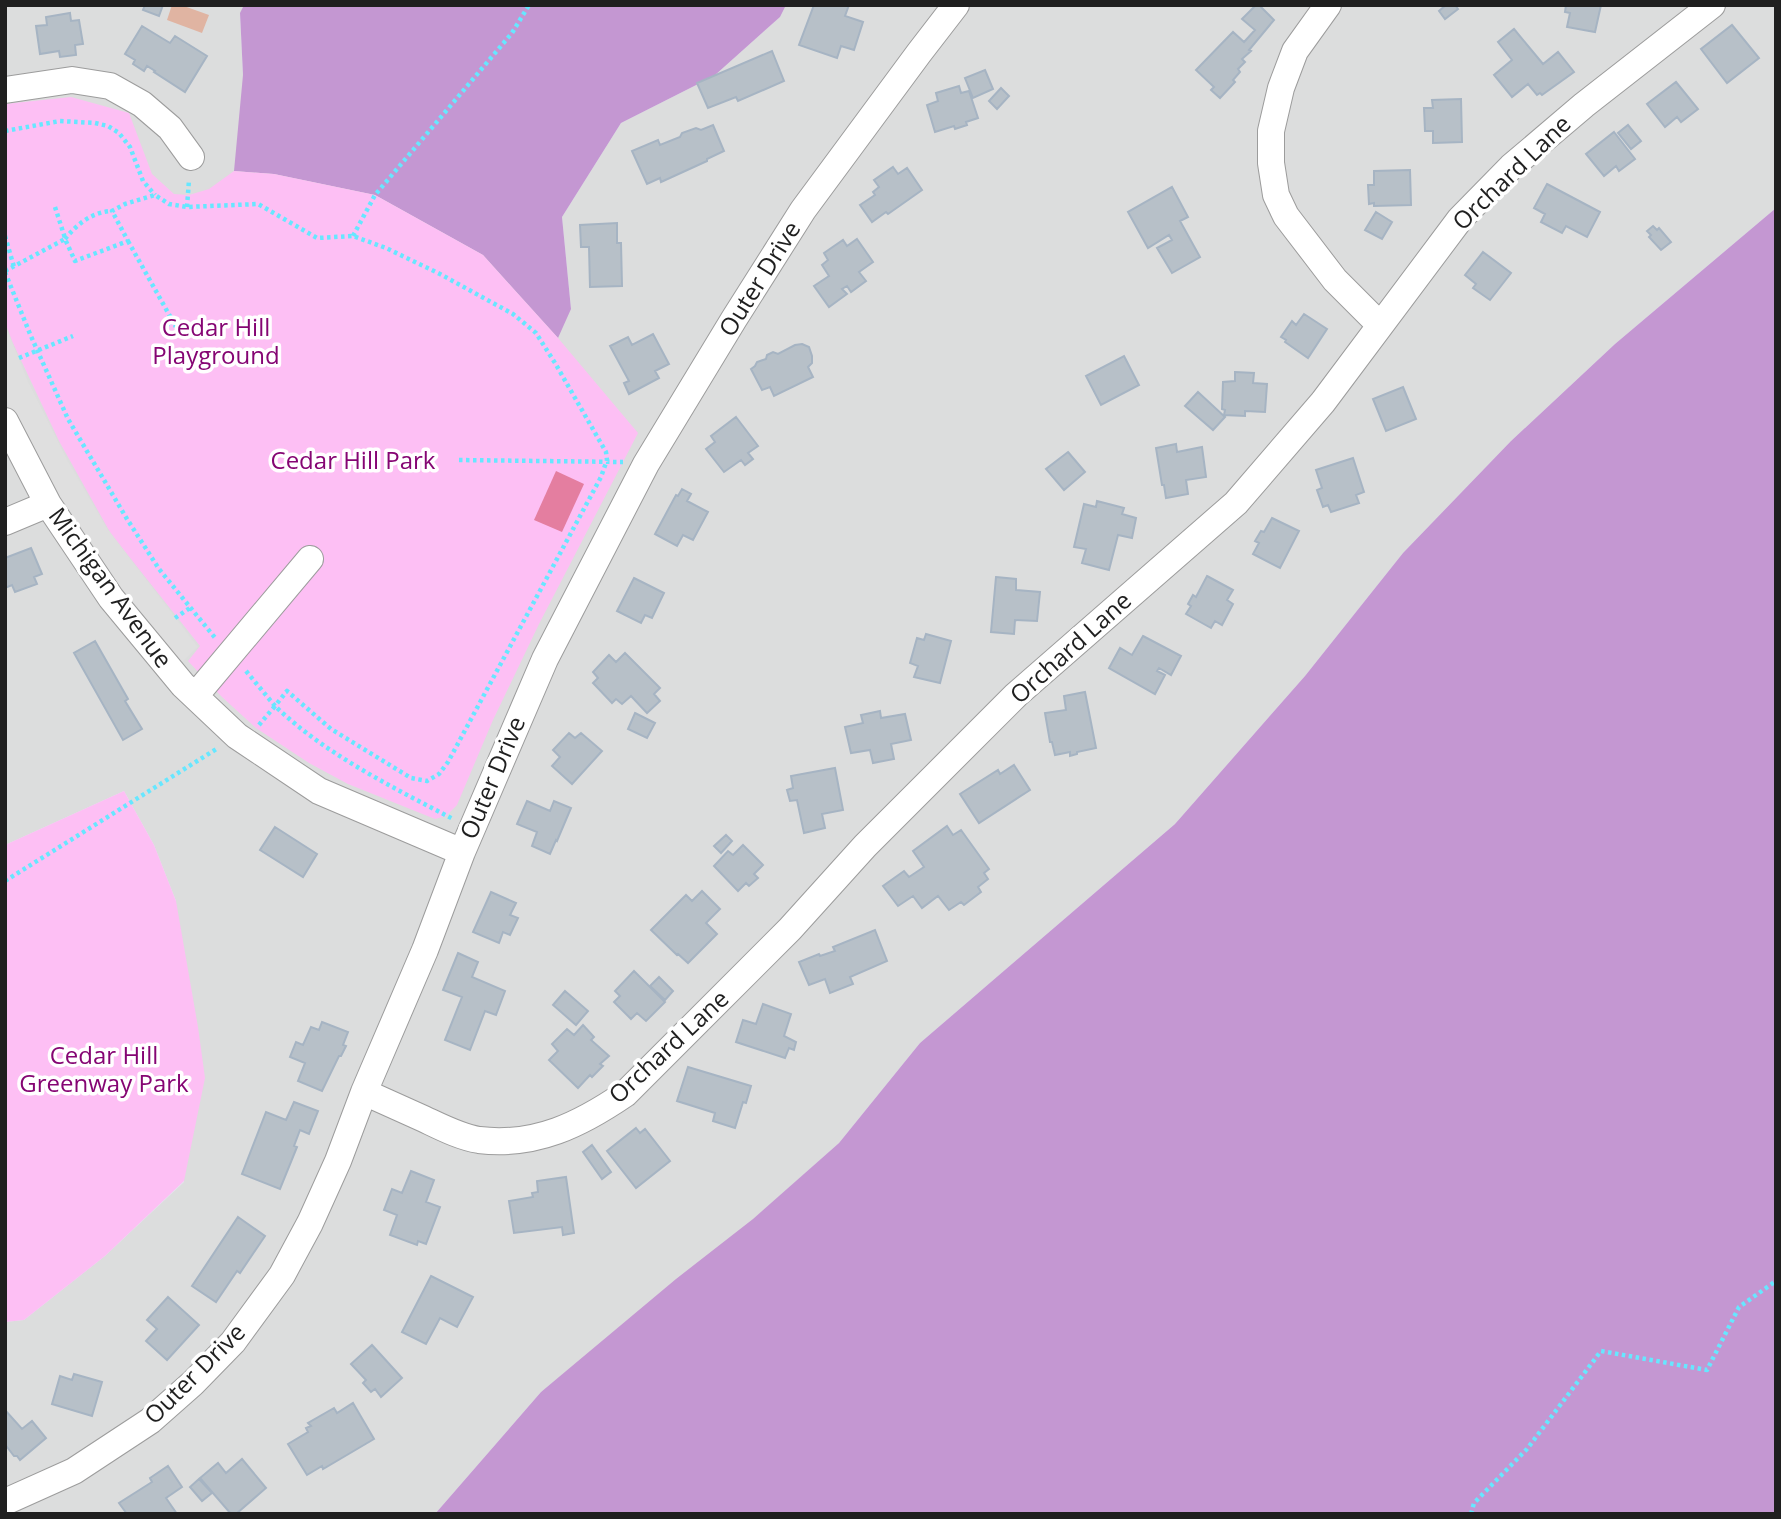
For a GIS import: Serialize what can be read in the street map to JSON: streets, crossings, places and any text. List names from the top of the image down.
{
  "streets": {
    "street": ["Orchard Lane", "Outer Drive", "Michigan Avenue"]
  },
  "crossings": [
    ["Orchard Lane", "Outer Drive"],
    ["Outer Drive", "Michigan Avenue"]
  ],
  "parks": ["Cedar Hill Playground", "Cedar Hill Park", "Cedar Hill Greenway Park"]
}
